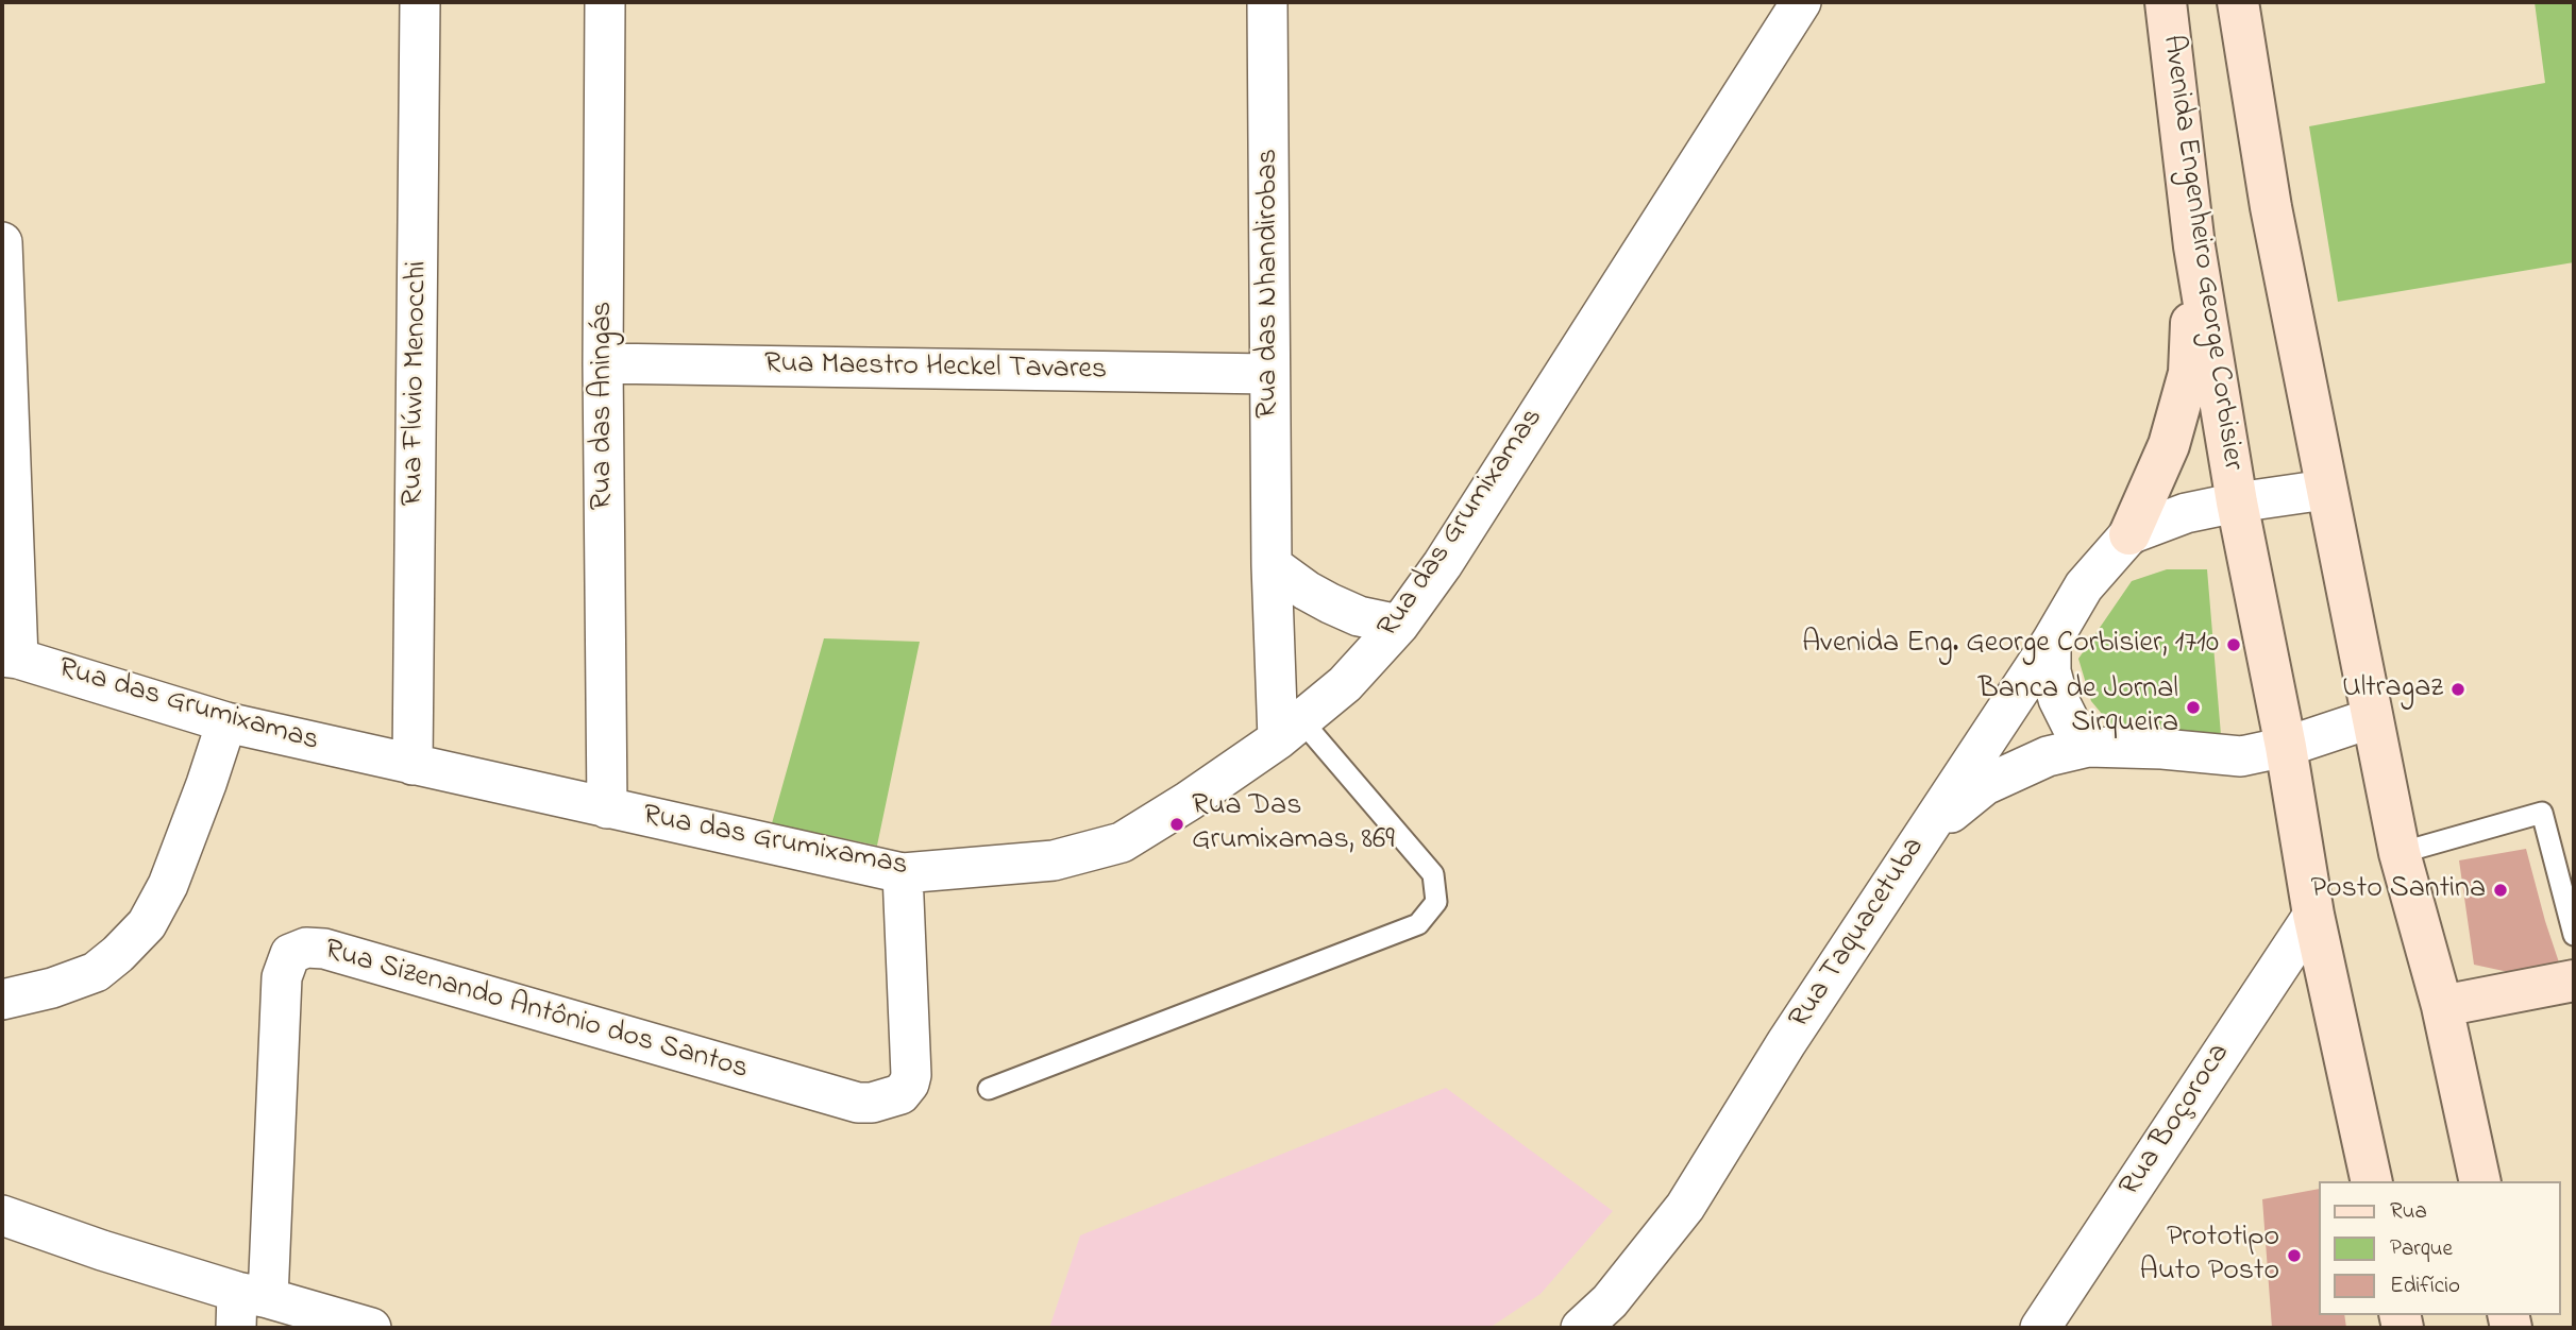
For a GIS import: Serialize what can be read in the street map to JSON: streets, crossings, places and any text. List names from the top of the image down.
{
  "streets": {
    "main road": ["Avenida Engenheiro George Corbisier"],
    "street": [
      "Rua das Nhandirobas",
      "Rua Maestro Heckel Tavares",
      "Rua Flúvio Menocchi",
      "Rua das Aningás",
      "Rua das Grumixamas",
      "Rua Taquacetuba",
      "Rua Sizenando Antônio dos Santos",
      "Rua Boçoroca"
    ]
  },
  "crossings": [
    ["Avenida Engenheiro George Corbisier", "Rua Boçoroca"],
    ["Rua das Nhandirobas", "Rua Maestro Heckel Tavares"],
    ["Rua das Nhandirobas", "Rua das Grumixamas"],
    ["Rua Maestro Heckel Tavares", "Rua das Aningás"],
    ["Rua Flúvio Menocchi", "Rua das Grumixamas"],
    ["Rua das Aningás", "Rua das Grumixamas"],
    ["Rua das Grumixamas", "Rua Sizenando Antônio dos Santos"]
  ],
  "places": [
    "Avenida Eng. George Corbisier, 1710",
    "Ultragaz",
    "Banca de Jornal Sirqueira",
    "Rua Das Grumixamas, 869",
    "Posto Santina",
    "Prototipo Auto Posto"
  ],
  "legend": ["Rua", "Parque", "Edifício"]
}
